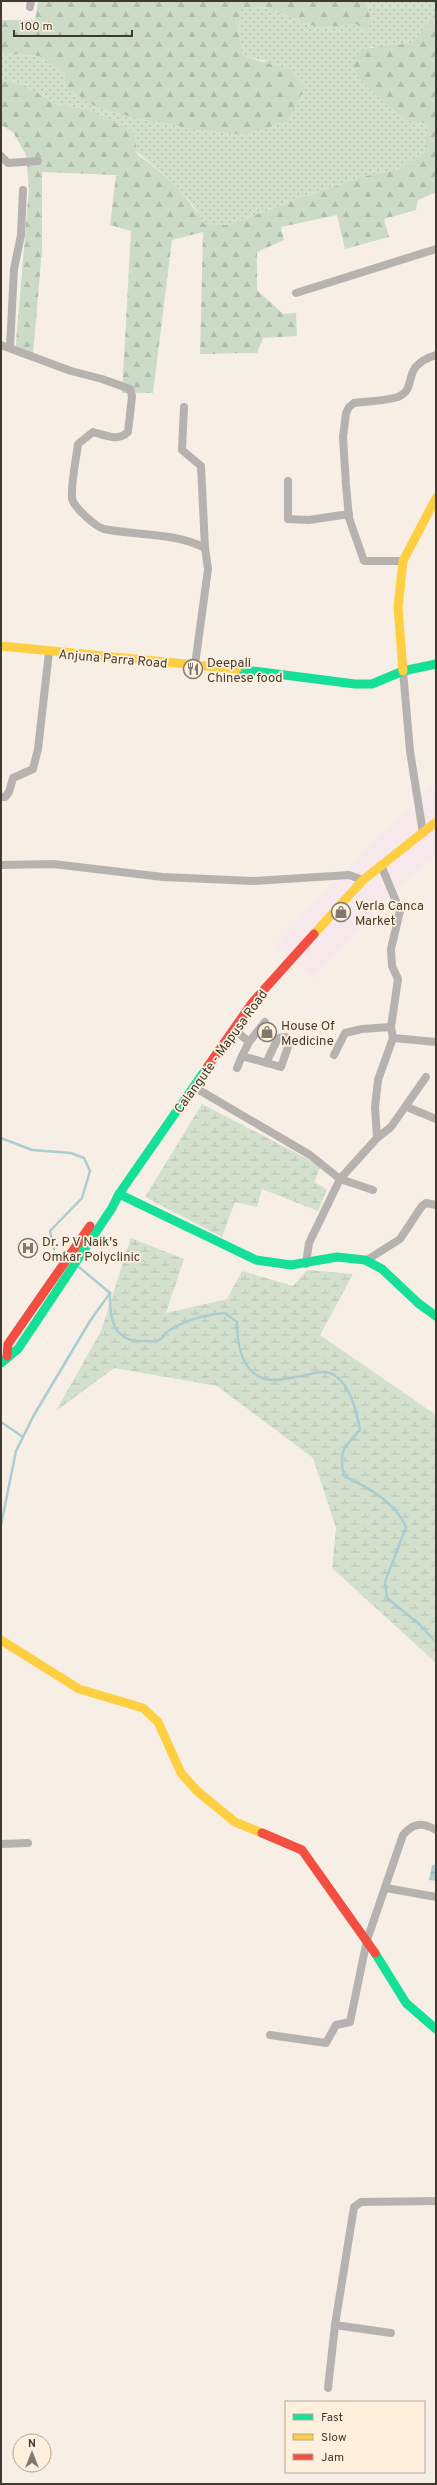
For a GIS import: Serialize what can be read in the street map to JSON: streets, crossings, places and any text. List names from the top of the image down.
{
  "streets": {
    "street": ["Anjuna Parra Road", "Calangute - Mapusa Road"]
  },
  "places": {
    "restaurant": ["Deepali Chinese food"],
    "shop": ["Verla Canca Market", "House Of Medicine"],
    "hospital": ["Dr. P V Naik's Omkar Polyclinic"]
  },
  "legend": ["Fast", "Slow", "Jam"],
  "scale_bar": "100 m",
  "north": "top"
}
